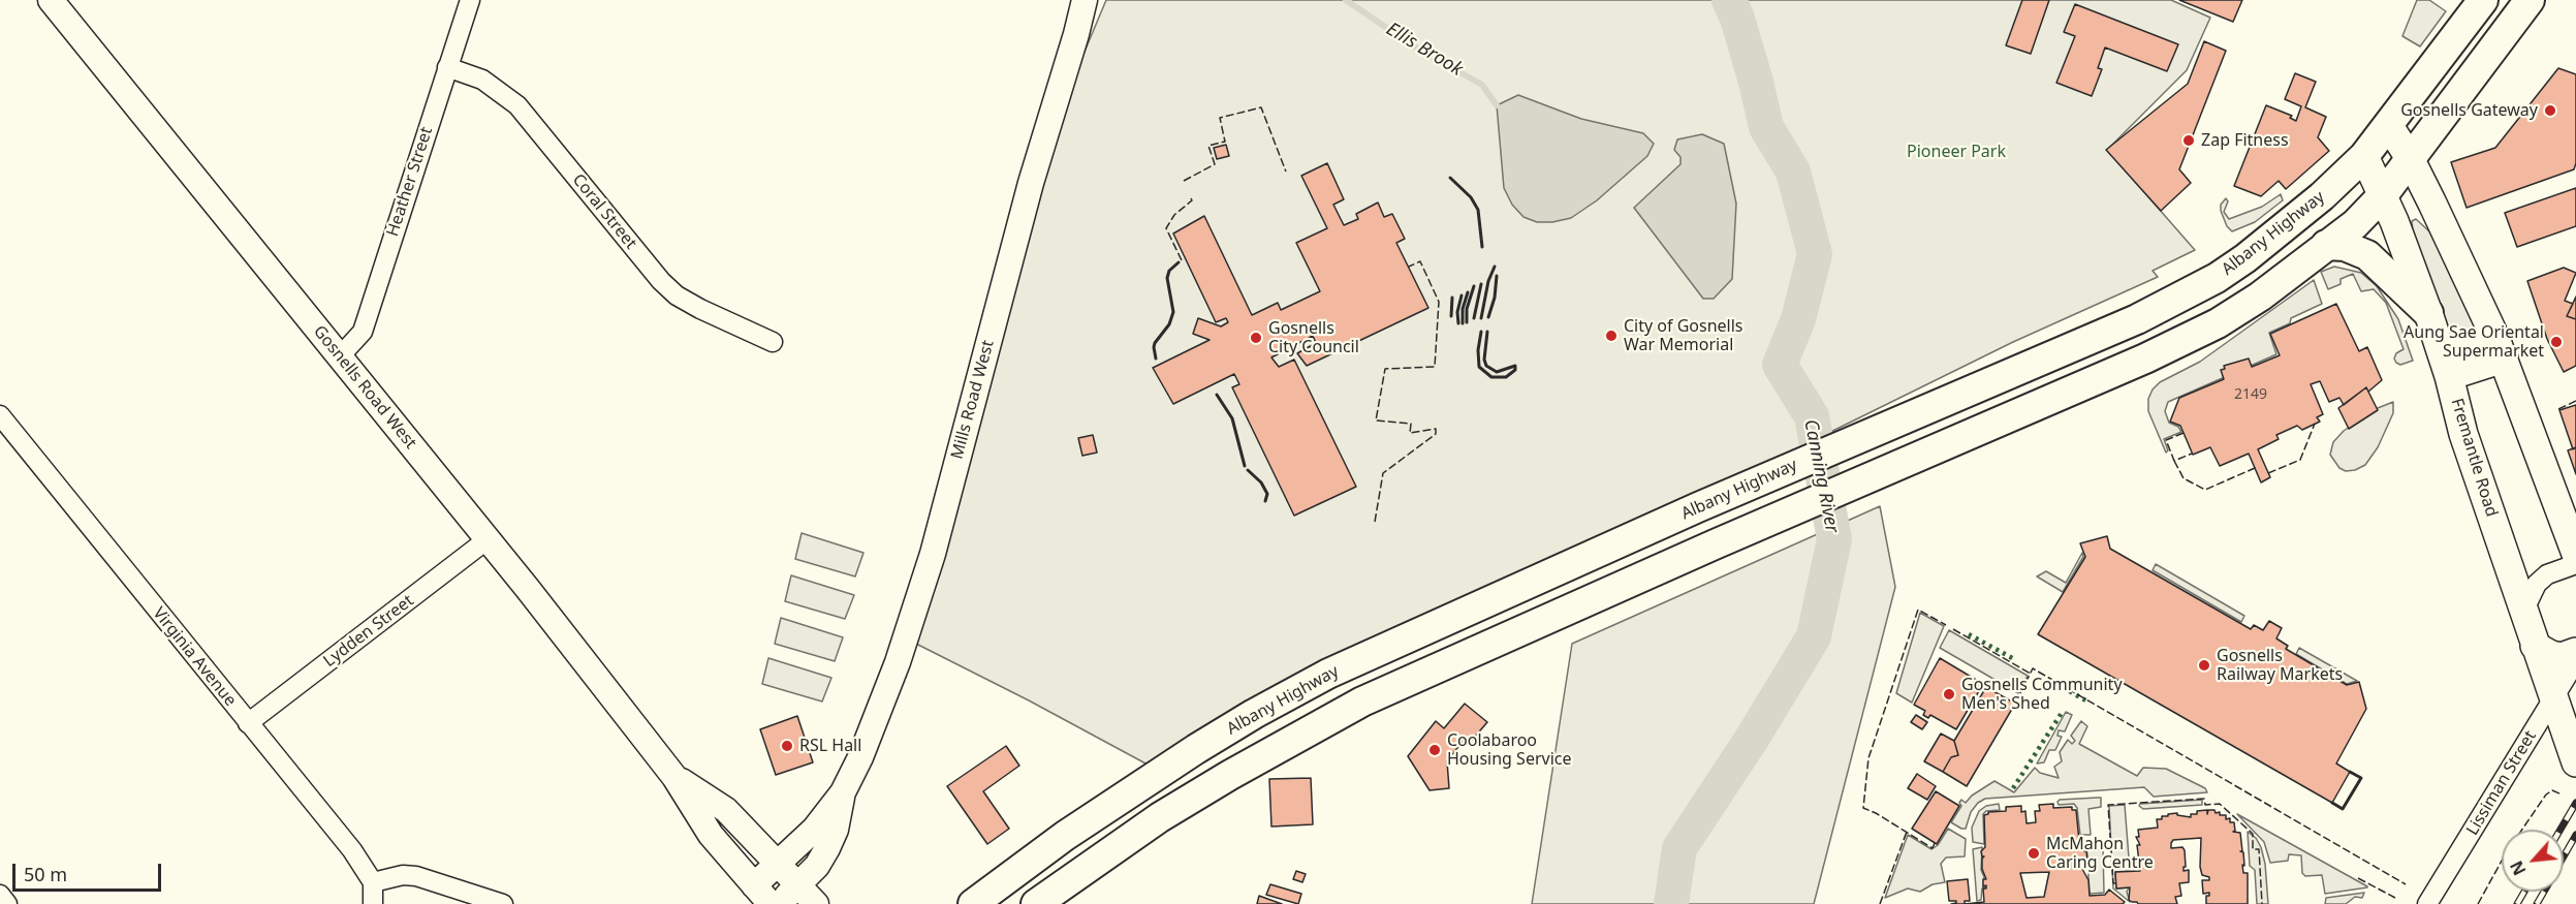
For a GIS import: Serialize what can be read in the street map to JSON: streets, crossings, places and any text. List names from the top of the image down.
{
  "streets": {
    "highway": ["Albany Highway"],
    "main road": ["Gosnells Road West", "Mills Road West", "Fremantle Road"],
    "street": [
      "Heather Street",
      "Coral Street",
      "Lydden Street",
      "Virginia Avenue",
      "Lissiman Street"
    ]
  },
  "crossings": [
    ["Heather Street", "Coral Street"],
    ["Heather Street", "Gosnells Road West"],
    ["Albany Highway", "Fremantle Road"],
    ["Gosnells Road West", "Mills Road West"],
    ["Gosnells Road West", "Lydden Street"],
    ["Fremantle Road", "Lissiman Street"],
    ["Lydden Street", "Virginia Avenue"]
  ],
  "water": ["Ellis Brook", "Canning River"],
  "parks": ["Pioneer Park"],
  "places": [
    "Gosnells Gateway",
    "Zap Fitness",
    "City of Gosnells War Memorial",
    "Gosnells City Council",
    "Aung Sae Oriental Supermarket",
    "Gosnells Railway Markets",
    "Gosnells Community Men's Shed",
    "RSL Hall",
    "Coolabaroo Housing Service",
    "McMahon Caring Centre"
  ],
  "house_numbers": ["2149"],
  "scale_bar": "50 m",
  "north": "bottom left"
}
